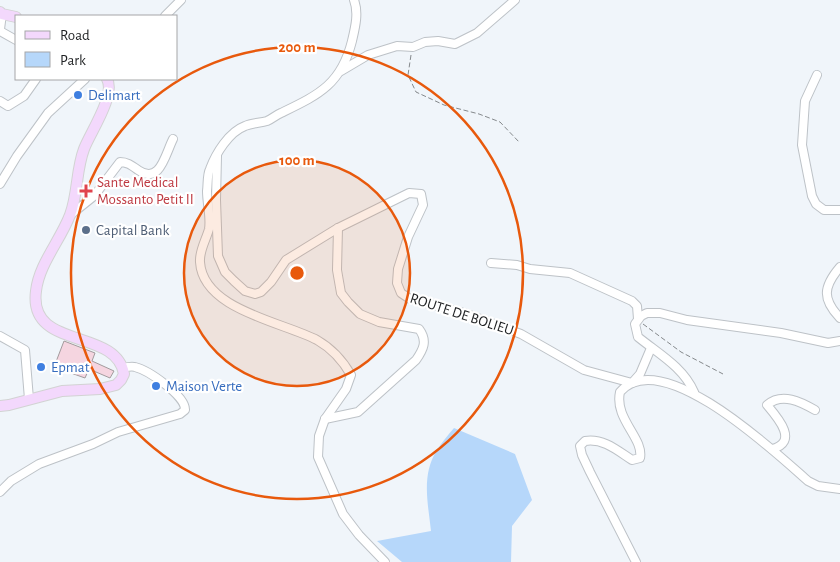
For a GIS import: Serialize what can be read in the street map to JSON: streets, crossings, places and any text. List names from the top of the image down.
{
  "streets": {
    "street": ["ROUTE DE BOLIEU"]
  },
  "places": {
    "other": [
      "Delimart",
      "Capital Bank",
      "Epmat",
      "Maison Verte"
    ],
    "health": ["Sante Medical Mossanto Petit II"]
  },
  "legend": ["Road", "Park"],
  "rings": ["200 m", "100 m"]
}
